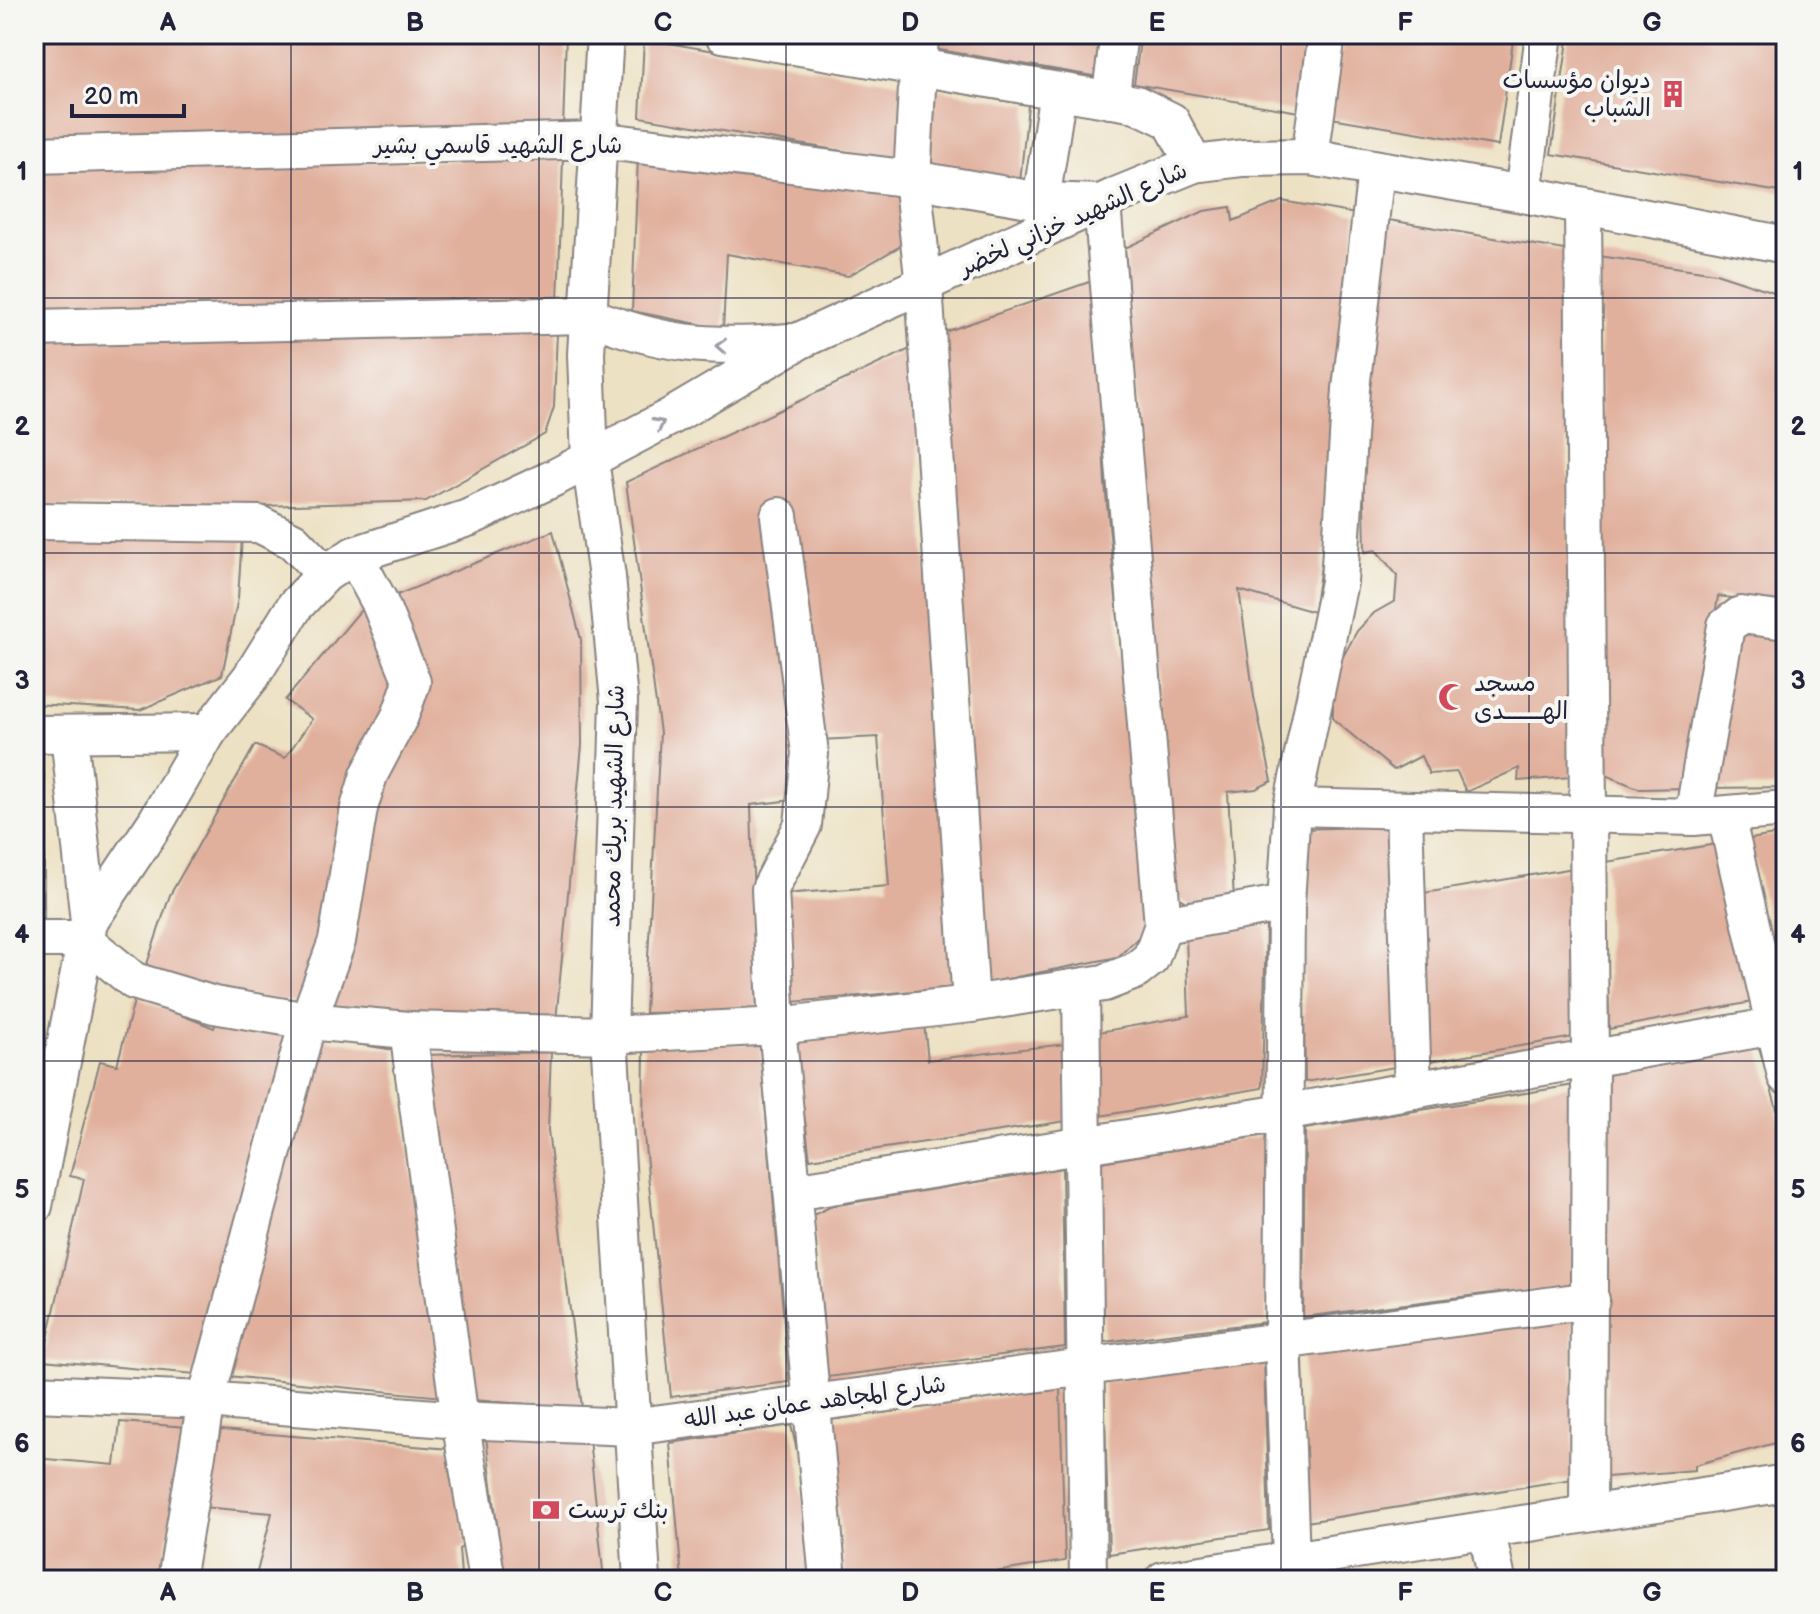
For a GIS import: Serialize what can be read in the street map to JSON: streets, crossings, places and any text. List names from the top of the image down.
{
  "streets": {
    "street": [
      "شارع الشهيد قاسمي بشير",
      "شارع الشهيد خزاني لخضر",
      "شارع الشهيد بريك محمد",
      "شارع المجاهد عمان عبد الله"
    ]
  },
  "crossings": [
    ["شارع الشهيد قاسمي بشير", "شارع الشهيد خزاني لخضر"],
    ["شارع الشهيد قاسمي بشير", "شارع الشهيد بريك محمد"],
    ["شارع الشهيد خزاني لخضر", "شارع الشهيد بريك محمد"],
    ["شارع الشهيد بريك محمد", "شارع المجاهد عمان عبد الله"]
  ],
  "places": {
    "building": ["ديوان مؤسسات الشباب"],
    "mosque": ["مسجد الهـــــــدى"],
    "bank": ["بنك ترست"]
  },
  "scale_bar": "20 m",
  "grid": {
    "columns": [
      "A",
      "B",
      "C",
      "D",
      "E",
      "F",
      "G"
    ],
    "rows": [
      "1",
      "2",
      "3",
      "4",
      "5",
      "6"
    ]
  }
}
